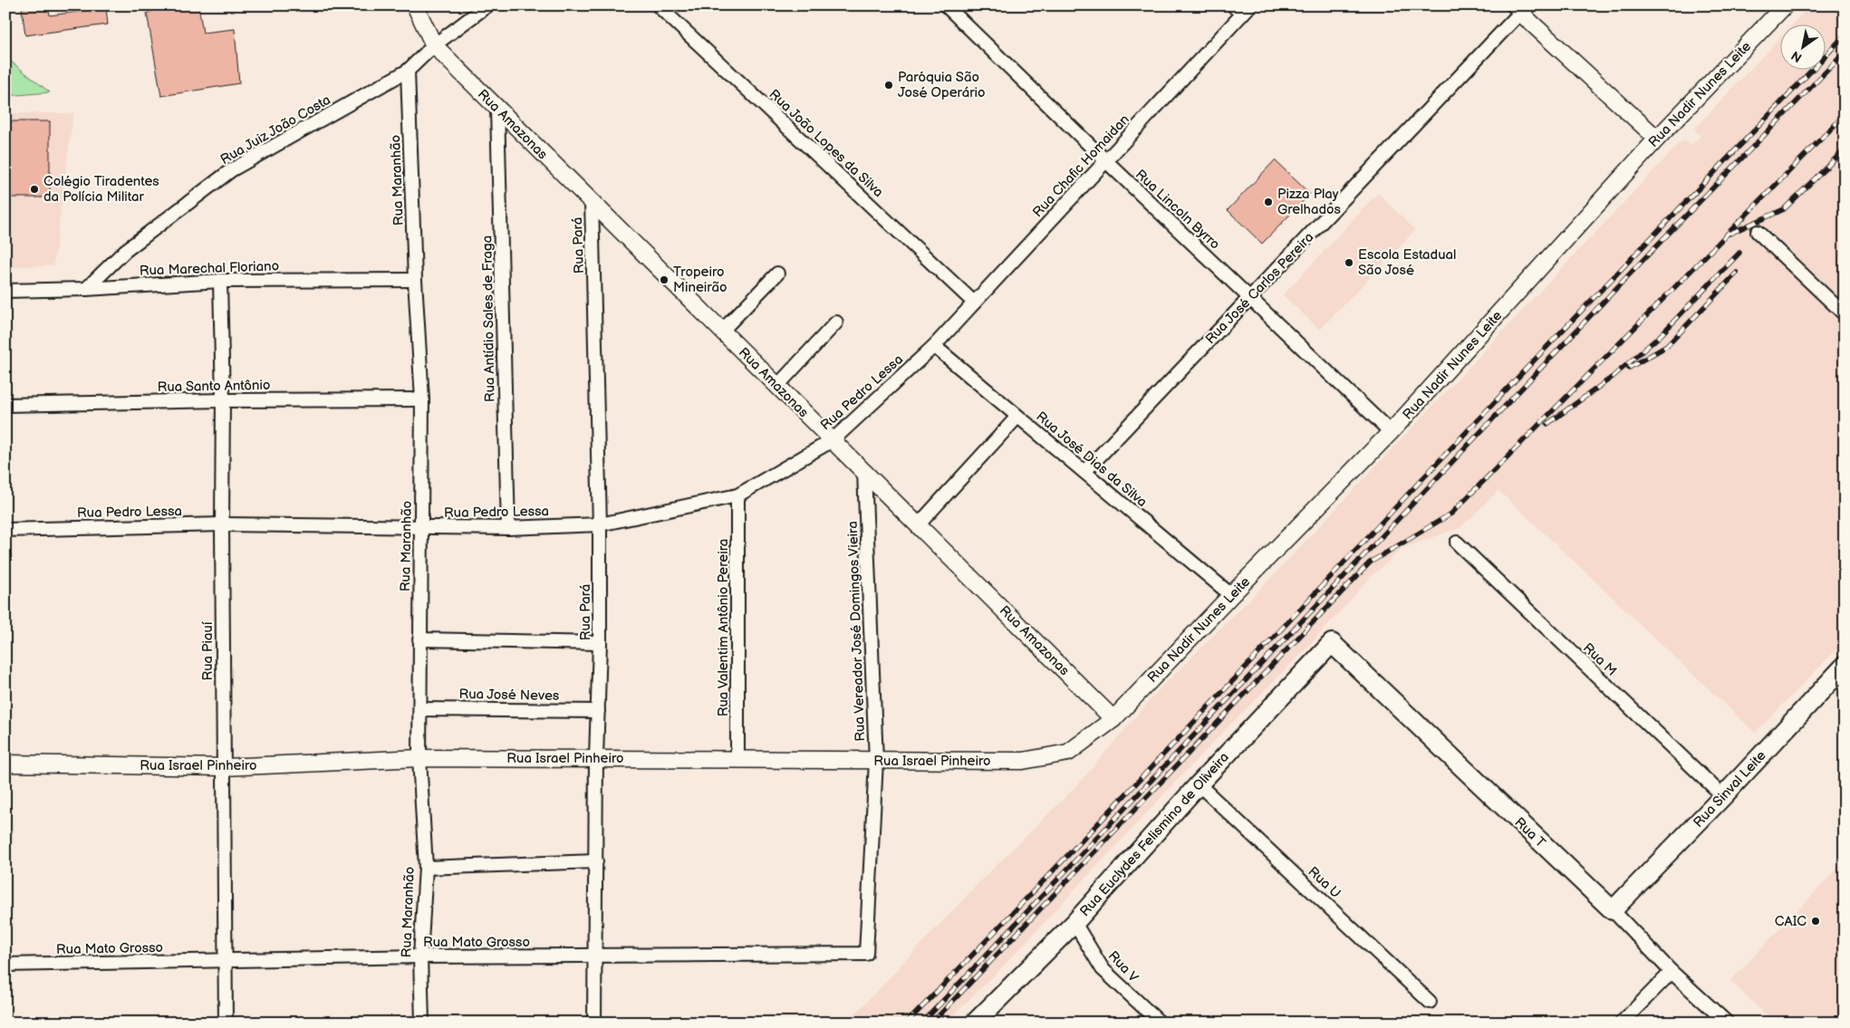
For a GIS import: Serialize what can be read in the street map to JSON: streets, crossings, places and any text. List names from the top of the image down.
{
  "streets": {
    "main road": ["Rua Sinval Leite", "Rua T", "Rua Euclydes Felismino de Oliveira"],
    "street": [
      "Rua Nadir Nunes Leite",
      "Rua Amazonas",
      "Rua Juiz João Costa",
      "Rua João Lopes da Silva",
      "Rua Chafic Homaidan",
      "Rua Maranhão",
      "Rua Lincoln Byrro",
      "Rua Pará",
      "Rua Marechal Floriano",
      "Rua José Carlos Pereira",
      "Rua Antídio Sales de Fraga",
      "Rua Santo Antônio",
      "Rua Pedro Lessa",
      "Rua José Dias da Silva",
      "Rua Valentim Antônio Pereira",
      "Rua Vereador José Domingos Vieira",
      "Rua Piauí",
      "Rua M",
      "Rua José Neves",
      "Rua Israel Pinheiro",
      "Rua U",
      "Rua Mato Grosso",
      "Rua V"
    ]
  },
  "crossings": [
    ["Rua Nadir Nunes Leite", "Rua Amazonas"],
    ["Rua Nadir Nunes Leite", "Rua Lincoln Byrro"],
    ["Rua Nadir Nunes Leite", "Rua José Dias da Silva"],
    ["Rua Nadir Nunes Leite", "Rua Israel Pinheiro"],
    ["Rua Amazonas", "Rua Juiz João Costa"],
    ["Rua Amazonas", "Rua Pará"],
    ["Rua Amazonas", "Rua Antídio Sales de Fraga"],
    ["Rua Amazonas", "Rua Pedro Lessa"],
    ["Rua Amazonas", "Rua Vereador José Domingos Vieira"],
    ["Rua Amazonas", "Rua Israel Pinheiro"],
    ["Rua Juiz João Costa", "Rua Maranhão"],
    ["Rua Juiz João Costa", "Rua Marechal Floriano"],
    ["Rua João Lopes da Silva", "Rua Chafic Homaidan"],
    ["Rua Chafic Homaidan", "Rua Lincoln Byrro"],
    ["Rua Chafic Homaidan", "Rua Pedro Lessa"],
    ["Rua Chafic Homaidan", "Rua José Dias da Silva"],
    ["Rua Maranhão", "Rua Marechal Floriano"],
    ["Rua Maranhão", "Rua Santo Antônio"],
    ["Rua Maranhão", "Rua Pedro Lessa"],
    ["Rua Maranhão", "Rua José Neves"],
    ["Rua Maranhão", "Rua Israel Pinheiro"],
    ["Rua Maranhão", "Rua Mato Grosso"],
    ["Rua Lincoln Byrro", "Rua José Carlos Pereira"],
    ["Rua Pará", "Rua Pedro Lessa"],
    ["Rua Pará", "Rua José Neves"],
    ["Rua Pará", "Rua Israel Pinheiro"],
    ["Rua Pará", "Rua Mato Grosso"],
    ["Rua Marechal Floriano", "Rua Piauí"],
    ["Rua José Carlos Pereira", "Rua José Dias da Silva"],
    ["Rua Antídio Sales de Fraga", "Rua Pedro Lessa"],
    ["Rua Santo Antônio", "Rua Piauí"],
    ["Rua Pedro Lessa", "Rua José Dias da Silva"],
    ["Rua Pedro Lessa", "Rua Valentim Antônio Pereira"],
    ["Rua Pedro Lessa", "Rua Piauí"],
    ["Rua Valentim Antônio Pereira", "Rua Israel Pinheiro"],
    ["Rua Vereador José Domingos Vieira", "Rua Israel Pinheiro"],
    ["Rua Vereador José Domingos Vieira", "Rua Mato Grosso"],
    ["Rua Piauí", "Rua Israel Pinheiro"],
    ["Rua Piauí", "Rua Mato Grosso"],
    ["Rua M", "Rua Sinval Leite"],
    ["Rua Sinval Leite", "Rua T"],
    ["Rua T", "Rua Euclydes Felismino de Oliveira"],
    ["Rua Euclydes Felismino de Oliveira", "Rua U"],
    ["Rua Euclydes Felismino de Oliveira", "Rua V"]
  ],
  "places": [
    "Paróquia São José Operário",
    "Colégio Tiradentes da Polícia Militar",
    "Pizza Play Grelhados",
    "Escola Estadual São José",
    "Tropeiro Mineirão",
    "CAIC"
  ],
  "north": "bottom left"
}
